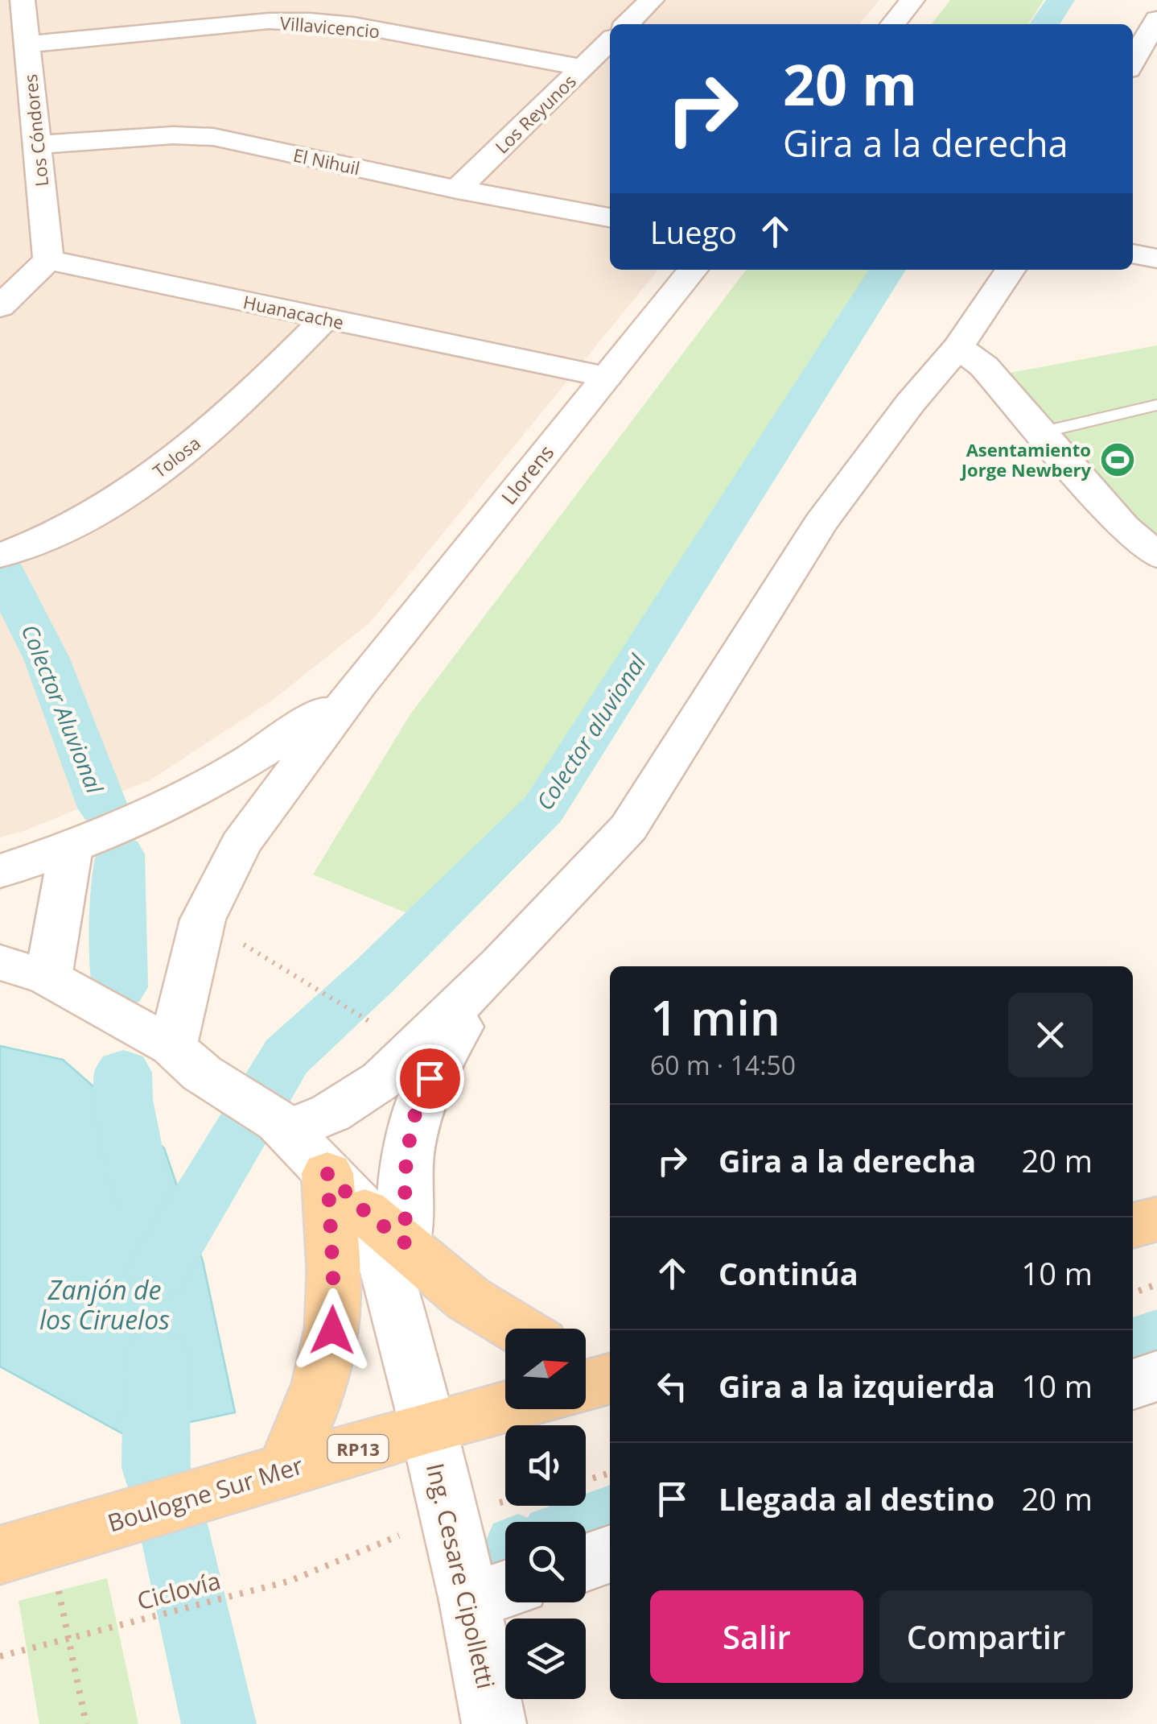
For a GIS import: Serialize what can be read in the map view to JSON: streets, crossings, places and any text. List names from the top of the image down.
{
  "streets": {
    "main road": ["RP13", "Boulogne Sur Mer"],
    "street": [
      "Villavicencio",
      "Los Reyunos",
      "Los Cóndores",
      "El Nihuil",
      "Huanacache",
      "Tolosa",
      "Llorens",
      "Ing. Cesare Cipolletti"
    ],
    "path": ["Ciclovía"]
  },
  "crossings": [
    ["Villavicencio", "Los Reyunos"],
    ["Villavicencio", "Los Cóndores"],
    ["Los Reyunos", "El Nihuil"],
    ["Los Cóndores", "El Nihuil"],
    ["Los Cóndores", "Huanacache"],
    ["Huanacache", "Tolosa"],
    ["Huanacache", "Llorens"],
    ["Boulogne Sur Mer", "Ing. Cesare Cipolletti"]
  ],
  "water": ["Colector Aluvional", "Colector aluvional", "Zanjón de los Ciruelos"],
  "places": {
    "sports": ["Asentamiento Jorge Newbery"]
  },
  "north": "right",
  "page": {
    "turn": ["20 m", "Gira a la derecha"],
    "then": "Luego",
    "heading": ["1 min", "60 m · 14:50"],
    "list": [
      {
        "name": "Gira a la derecha",
        "value": "20 m"
      },
      {
        "name": "Continúa",
        "value": "10 m"
      },
      {
        "name": "Gira a la izquierda",
        "value": "10 m"
      },
      {
        "name": "Llegada al destino",
        "value": "20 m"
      }
    ],
    "buttons": ["Salir", "Compartir"]
  }
}
